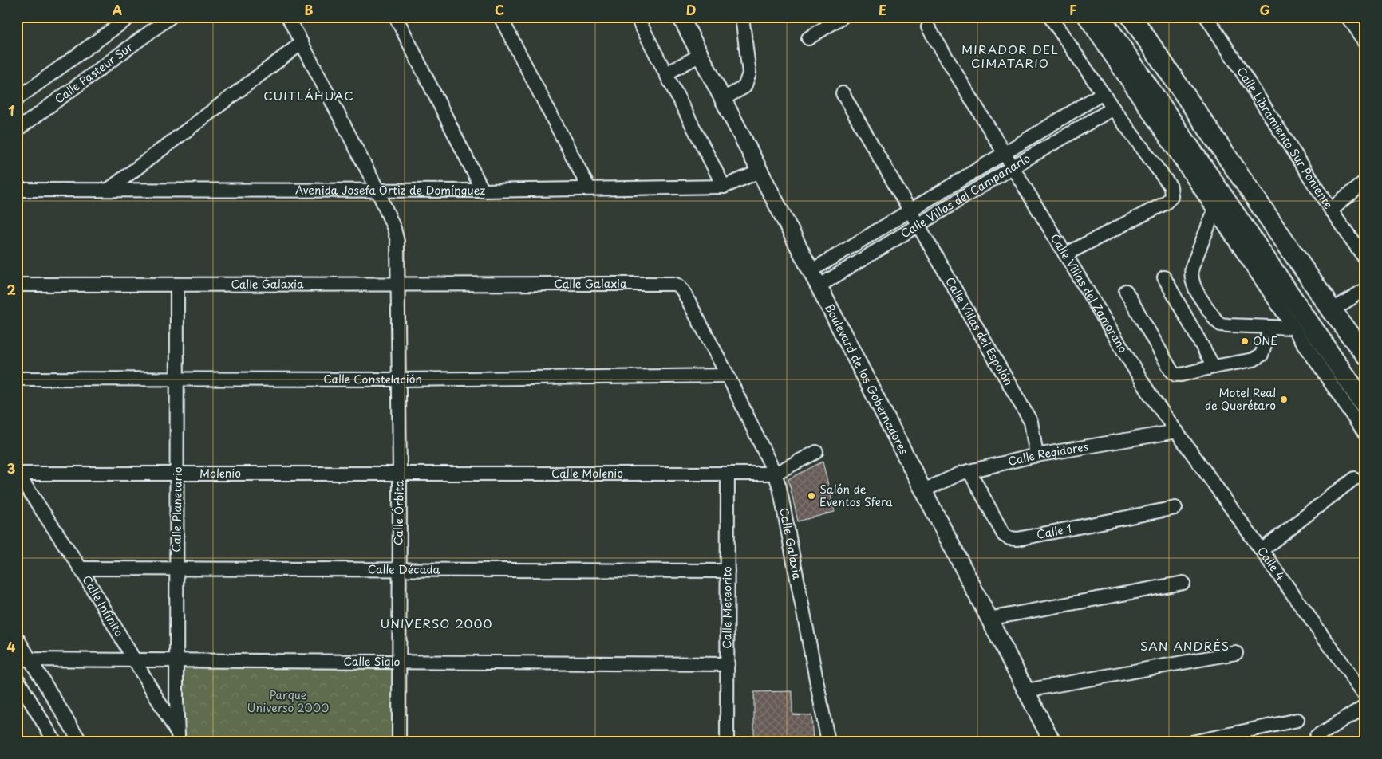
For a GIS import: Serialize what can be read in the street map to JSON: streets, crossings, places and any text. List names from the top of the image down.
{
  "streets": {
    "main road": ["Boulevard de los Gobernadores"],
    "street": [
      "Calle Pasteur Sur",
      "Calle Libramiento Sur Poniente",
      "Avenida Josefa Ortiz de Domínguez",
      "Calle Villas del Campanario",
      "Calle Galaxia",
      "Calle Villas del Zamorano",
      "Calle Villas del Espolón",
      "Calle Constelación",
      "Calle Regidores",
      "Molenio",
      "Calle Molenio",
      "Calle Planetario",
      "Calle Órbita",
      "Calle 1",
      "Calle 4",
      "Calle Década",
      "Calle Infinito",
      "Calle Meteorito",
      "Calle Siglo"
    ]
  },
  "crossings": [
    ["Avenida Josefa Ortiz de Domínguez", "Boulevard de los Gobernadores"],
    ["Avenida Josefa Ortiz de Domínguez", "Calle Órbita"],
    ["Calle Villas del Campanario", "Calle Villas del Zamorano"],
    ["Calle Villas del Campanario", "Calle Villas del Espolón"],
    ["Calle Villas del Campanario", "Boulevard de los Gobernadores"],
    ["Calle Galaxia", "Calle Constelación"],
    ["Calle Galaxia", "Calle Molenio"],
    ["Calle Galaxia", "Calle Planetario"],
    ["Calle Galaxia", "Calle Órbita"],
    ["Calle Villas del Zamorano", "Calle Regidores"],
    ["Calle Villas del Zamorano", "Calle 4"],
    ["Calle Villas del Espolón", "Calle Regidores"],
    ["Calle Constelación", "Calle Planetario"],
    ["Calle Constelación", "Calle Órbita"],
    ["Boulevard de los Gobernadores", "Calle Regidores"],
    ["Calle Regidores", "Calle 1"],
    ["Calle Regidores", "Calle 4"],
    ["Molenio", "Calle Molenio"],
    ["Molenio", "Calle Planetario"],
    ["Molenio", "Calle Órbita"],
    ["Molenio", "Calle Infinito"],
    ["Calle Molenio", "Calle Órbita"],
    ["Calle Molenio", "Calle Meteorito"],
    ["Calle Planetario", "Calle Década"],
    ["Calle Planetario", "Calle Infinito"],
    ["Calle Planetario", "Calle Siglo"],
    ["Calle Órbita", "Calle Década"],
    ["Calle Órbita", "Calle Siglo"],
    ["Calle Década", "Calle Infinito"],
    ["Calle Década", "Calle Meteorito"],
    ["Calle Infinito", "Calle Siglo"],
    ["Calle Meteorito", "Calle Siglo"]
  ],
  "districts": [
    "MIRADOR DEL CIMATARIO",
    "CUITLÁHUAC",
    "UNIVERSO 2000",
    "SAN ANDRÉS"
  ],
  "parks": ["Parque Universo 2000"],
  "places": ["ONE", "Motel Real de Querétaro", "Salón de Eventos Sfera"],
  "grid": {
    "columns": [
      "A",
      "B",
      "C",
      "D",
      "E",
      "F",
      "G"
    ],
    "rows": [
      "1",
      "2",
      "3",
      "4"
    ]
  }
}
